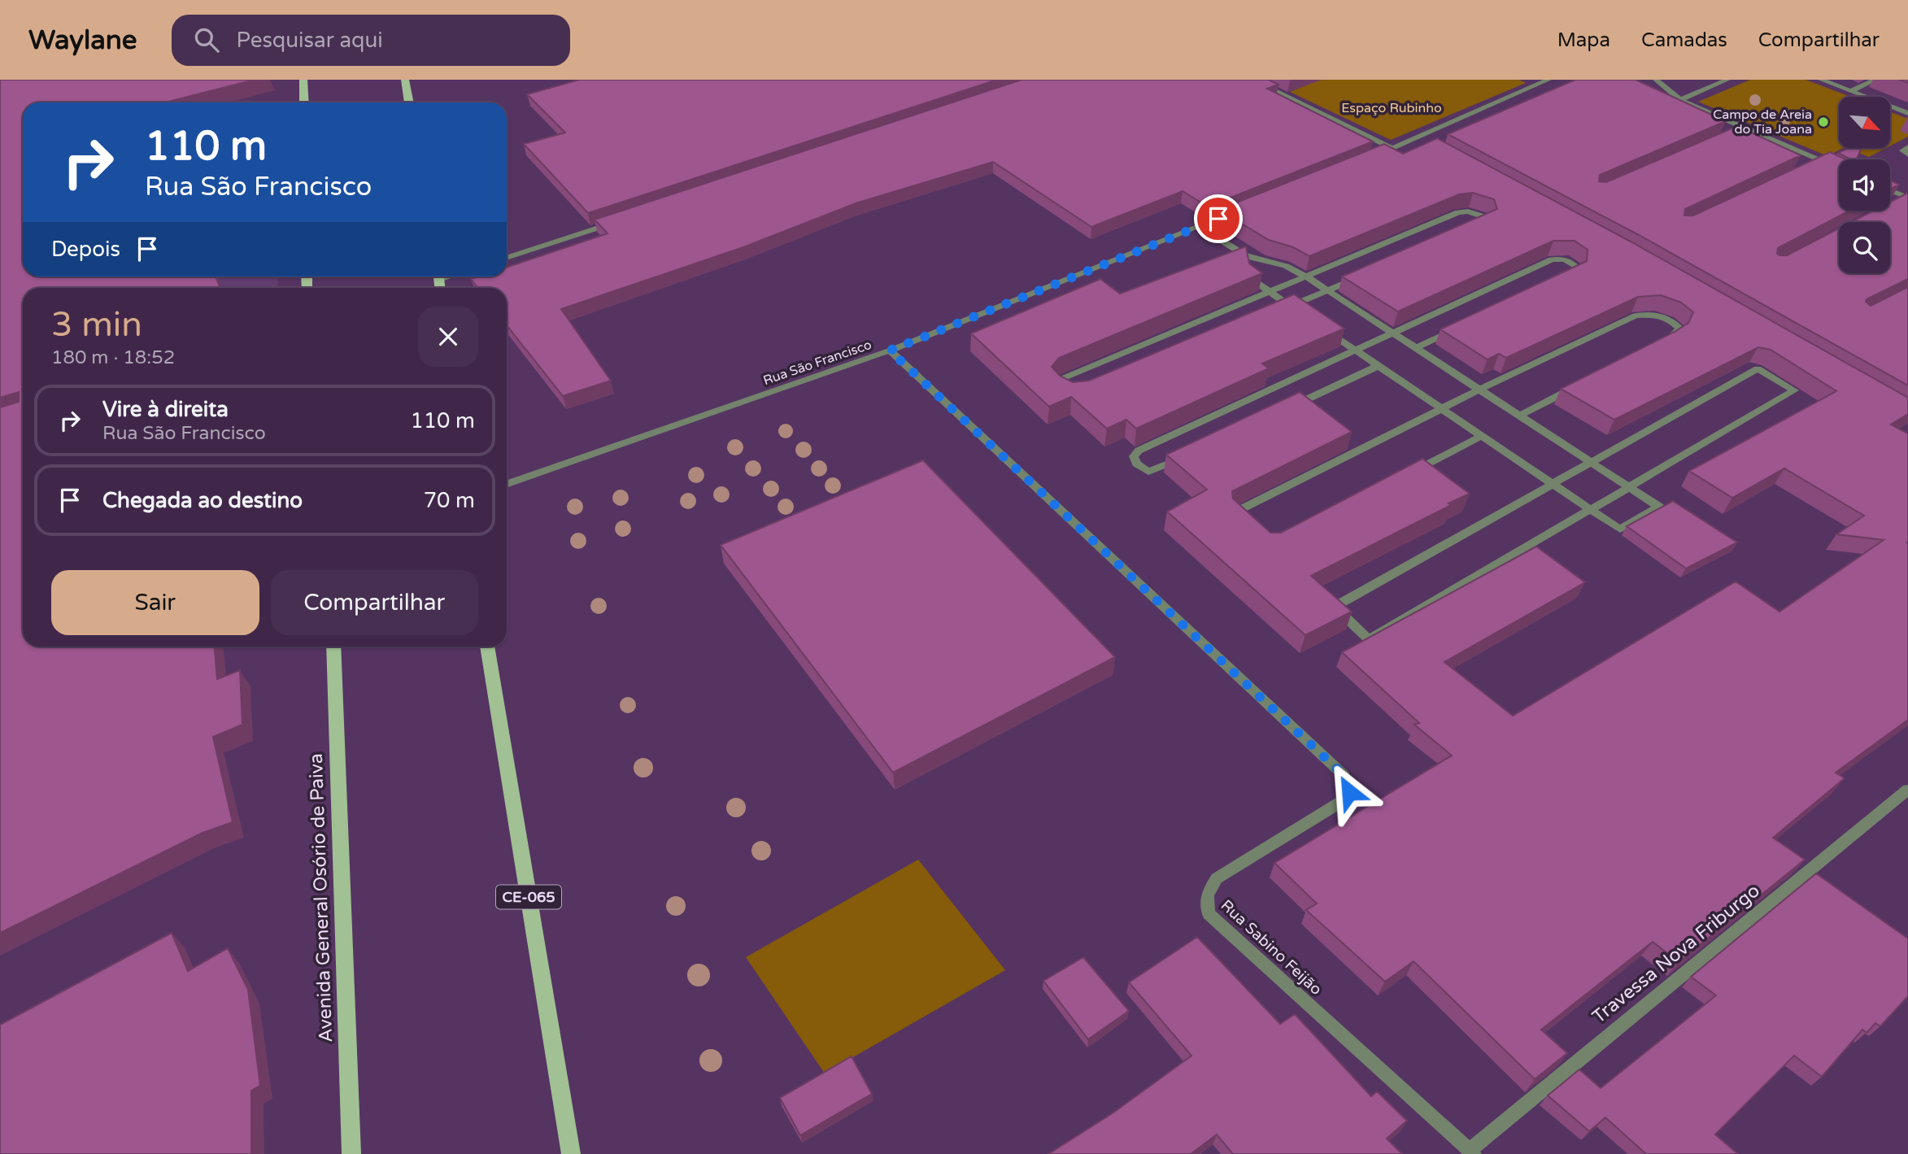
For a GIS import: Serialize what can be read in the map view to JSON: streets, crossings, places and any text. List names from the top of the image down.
{
  "streets": {
    "main road": ["CE-065", "Avenida General Osório de Paiva"],
    "street": ["Rua São Francisco", "Rua Sabino Feijão", "Travessa Nova Friburgo"]
  },
  "crossings": [
    ["Rua São Francisco", "Rua Sabino Feijão"],
    ["Rua Sabino Feijão", "Travessa Nova Friburgo"]
  ],
  "parks": ["Espaço Rubinho"],
  "places": ["Campo de Areia do Tia Joana"],
  "north": "bottom right",
  "page": {
    "header": "Waylane",
    "search": "Pesquisar aqui",
    "nav": ["Mapa", "Camadas", "Compartilhar"],
    "turn": ["110 m", "Rua São Francisco"],
    "then": "Depois",
    "heading": ["3 min", "180 m · 18:52"],
    "list": [
      {
        "name": "Vire à direita",
        "note": "Rua São Francisco",
        "value": "110 m"
      },
      {
        "name": "Chegada ao destino",
        "value": "70 m"
      }
    ],
    "buttons": ["Sair", "Compartilhar"]
  }
}
